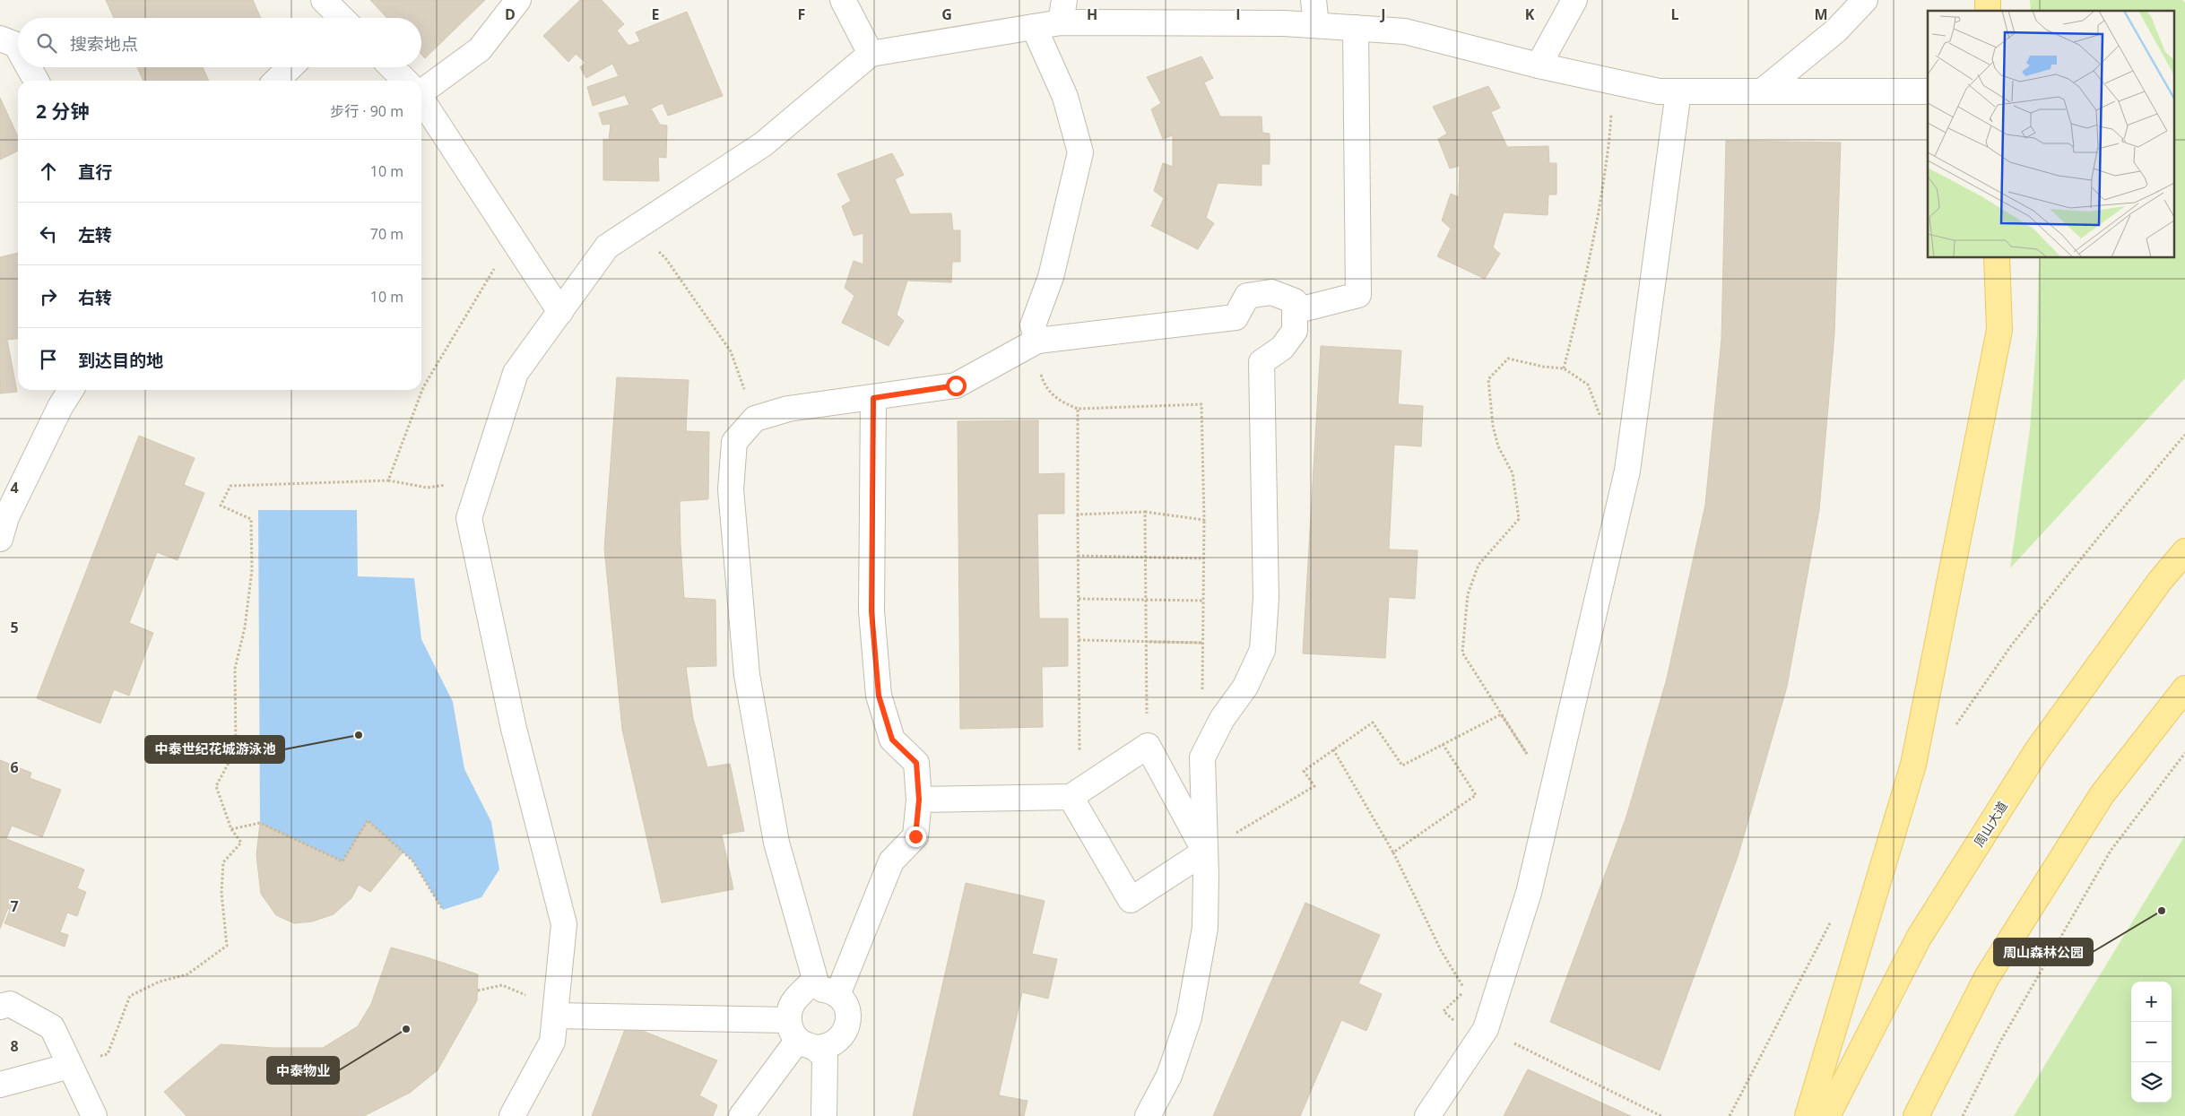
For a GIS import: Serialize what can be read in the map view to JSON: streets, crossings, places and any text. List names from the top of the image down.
{
  "streets": {
    "main road": ["周山大道"]
  },
  "places": ["中泰世纪花城游泳池", "周山森林公园", "中泰物业"],
  "page": {
    "search": "搜索地点",
    "heading": ["2 分钟", "步行 · 90 m"],
    "list": [
      ["直行", "10 m"],
      ["左转", "70 m"],
      ["右转", "10 m"],
      "到达目的地"
    ],
    "map_buttons": ["+", "−"]
  },
  "grid": {
    "columns": [
      "D",
      "E",
      "F",
      "G",
      "H",
      "I",
      "J",
      "K",
      "L",
      "M"
    ],
    "rows": [
      "4",
      "5",
      "6",
      "7",
      "8"
    ]
  }
}
